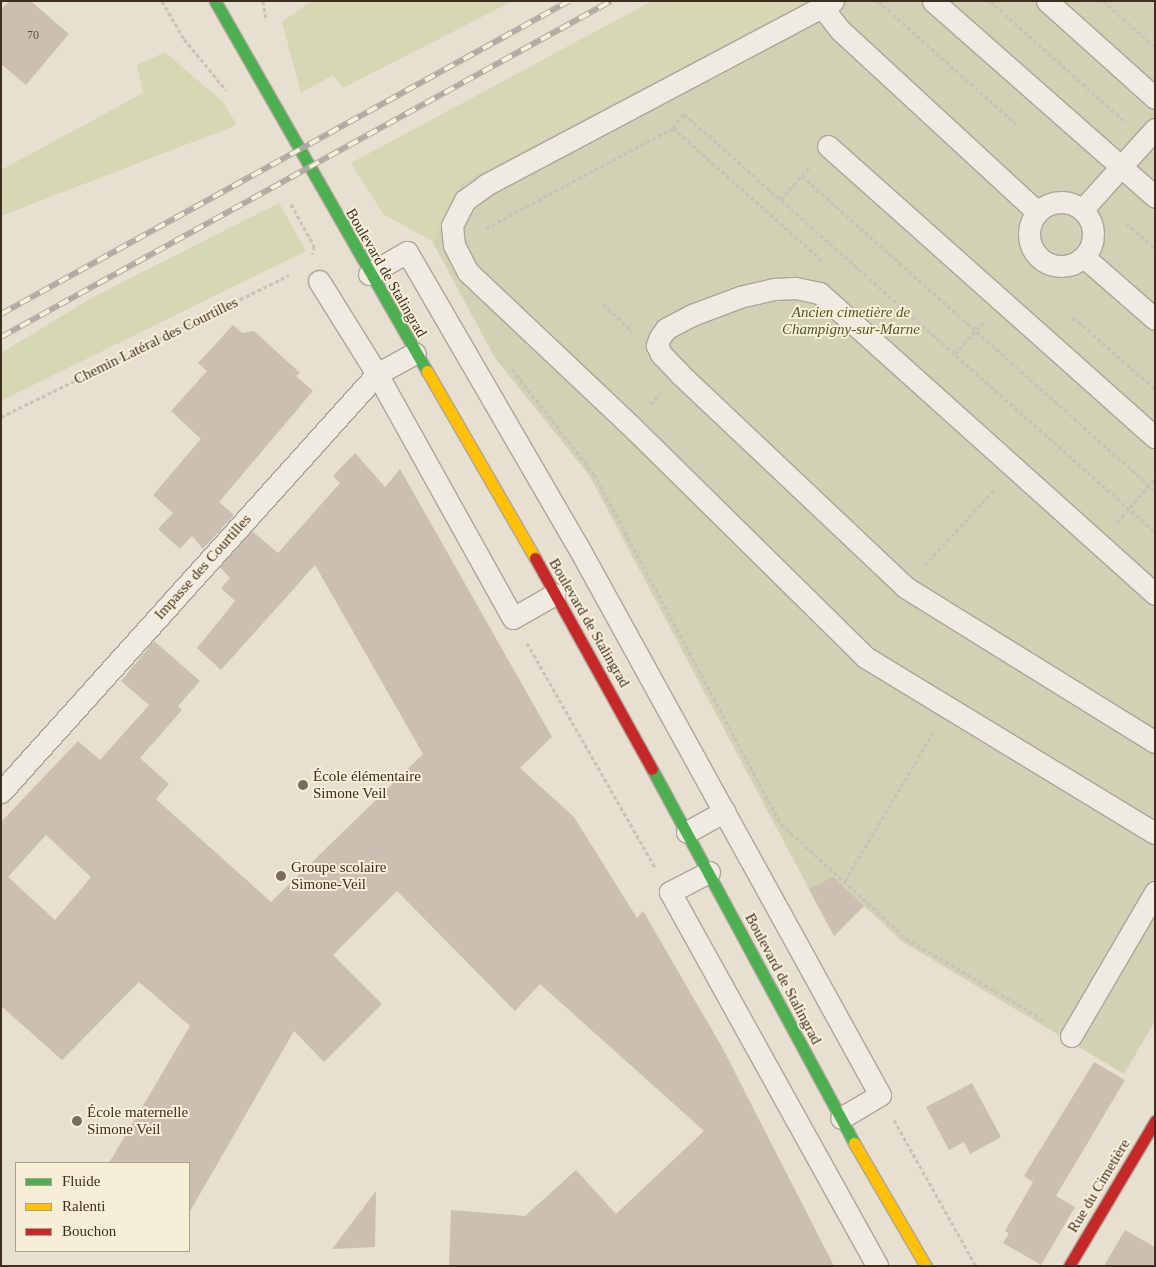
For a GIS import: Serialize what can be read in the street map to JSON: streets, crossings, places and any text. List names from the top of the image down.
{
  "streets": {
    "main road": ["Boulevard de Stalingrad", "Rue du Cimetière"],
    "lane": ["Impasse des Courtilles"],
    "path": ["Chemin Latéral des Courtilles"]
  },
  "crossings": [
    ["Boulevard de Stalingrad", "Impasse des Courtilles"]
  ],
  "parks": ["Ancien cimetière de Champigny-sur-Marne"],
  "places": ["École élémentaire Simone Veil", "Groupe scolaire Simone-Veil", "École maternelle Simone Veil"],
  "house_numbers": ["70"],
  "legend": ["Fluide", "Ralenti", "Bouchon"]
}
